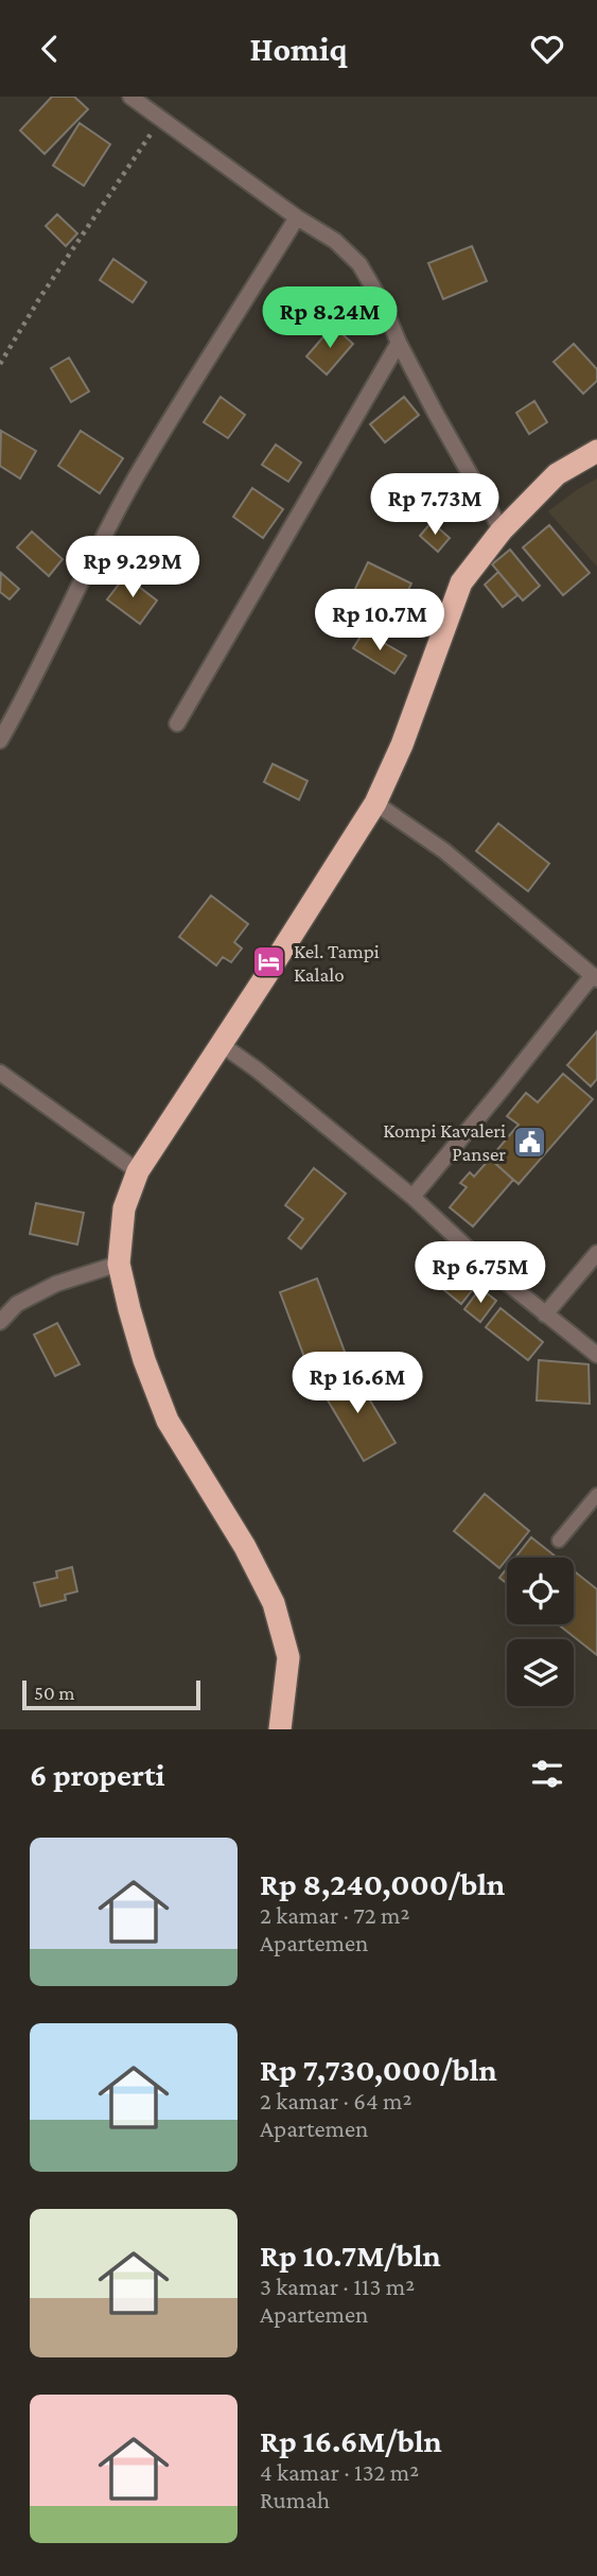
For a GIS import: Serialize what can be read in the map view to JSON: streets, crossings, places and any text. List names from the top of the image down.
{
  "places": {
    "hotel": ["Kel. Tampi Kalalo"],
    "public building": ["Kompi Kavaleri Panser"]
  },
  "scale_bar": "50 m",
  "page": {
    "header": "Homiq",
    "price": [
      "Rp 8.24M",
      "Rp 7.73M",
      "Rp 9.29M",
      "Rp 10.7M",
      "Rp 6.75M",
      "Rp 16.6M"
    ],
    "scale": "50 m",
    "heading": "6 properti",
    "list": [
      {
        "name": "Rp 8,240,000/bln",
        "note": "2 kamar · 72 m² · Apartemen"
      },
      {
        "name": "Rp 7,730,000/bln",
        "note": "2 kamar · 64 m² · Apartemen"
      },
      {
        "name": "Rp 10.7M/bln",
        "note": "3 kamar · 113 m² · Apartemen"
      },
      {
        "name": "Rp 16.6M/bln",
        "note": "4 kamar · 132 m² · Rumah"
      }
    ]
  }
}
